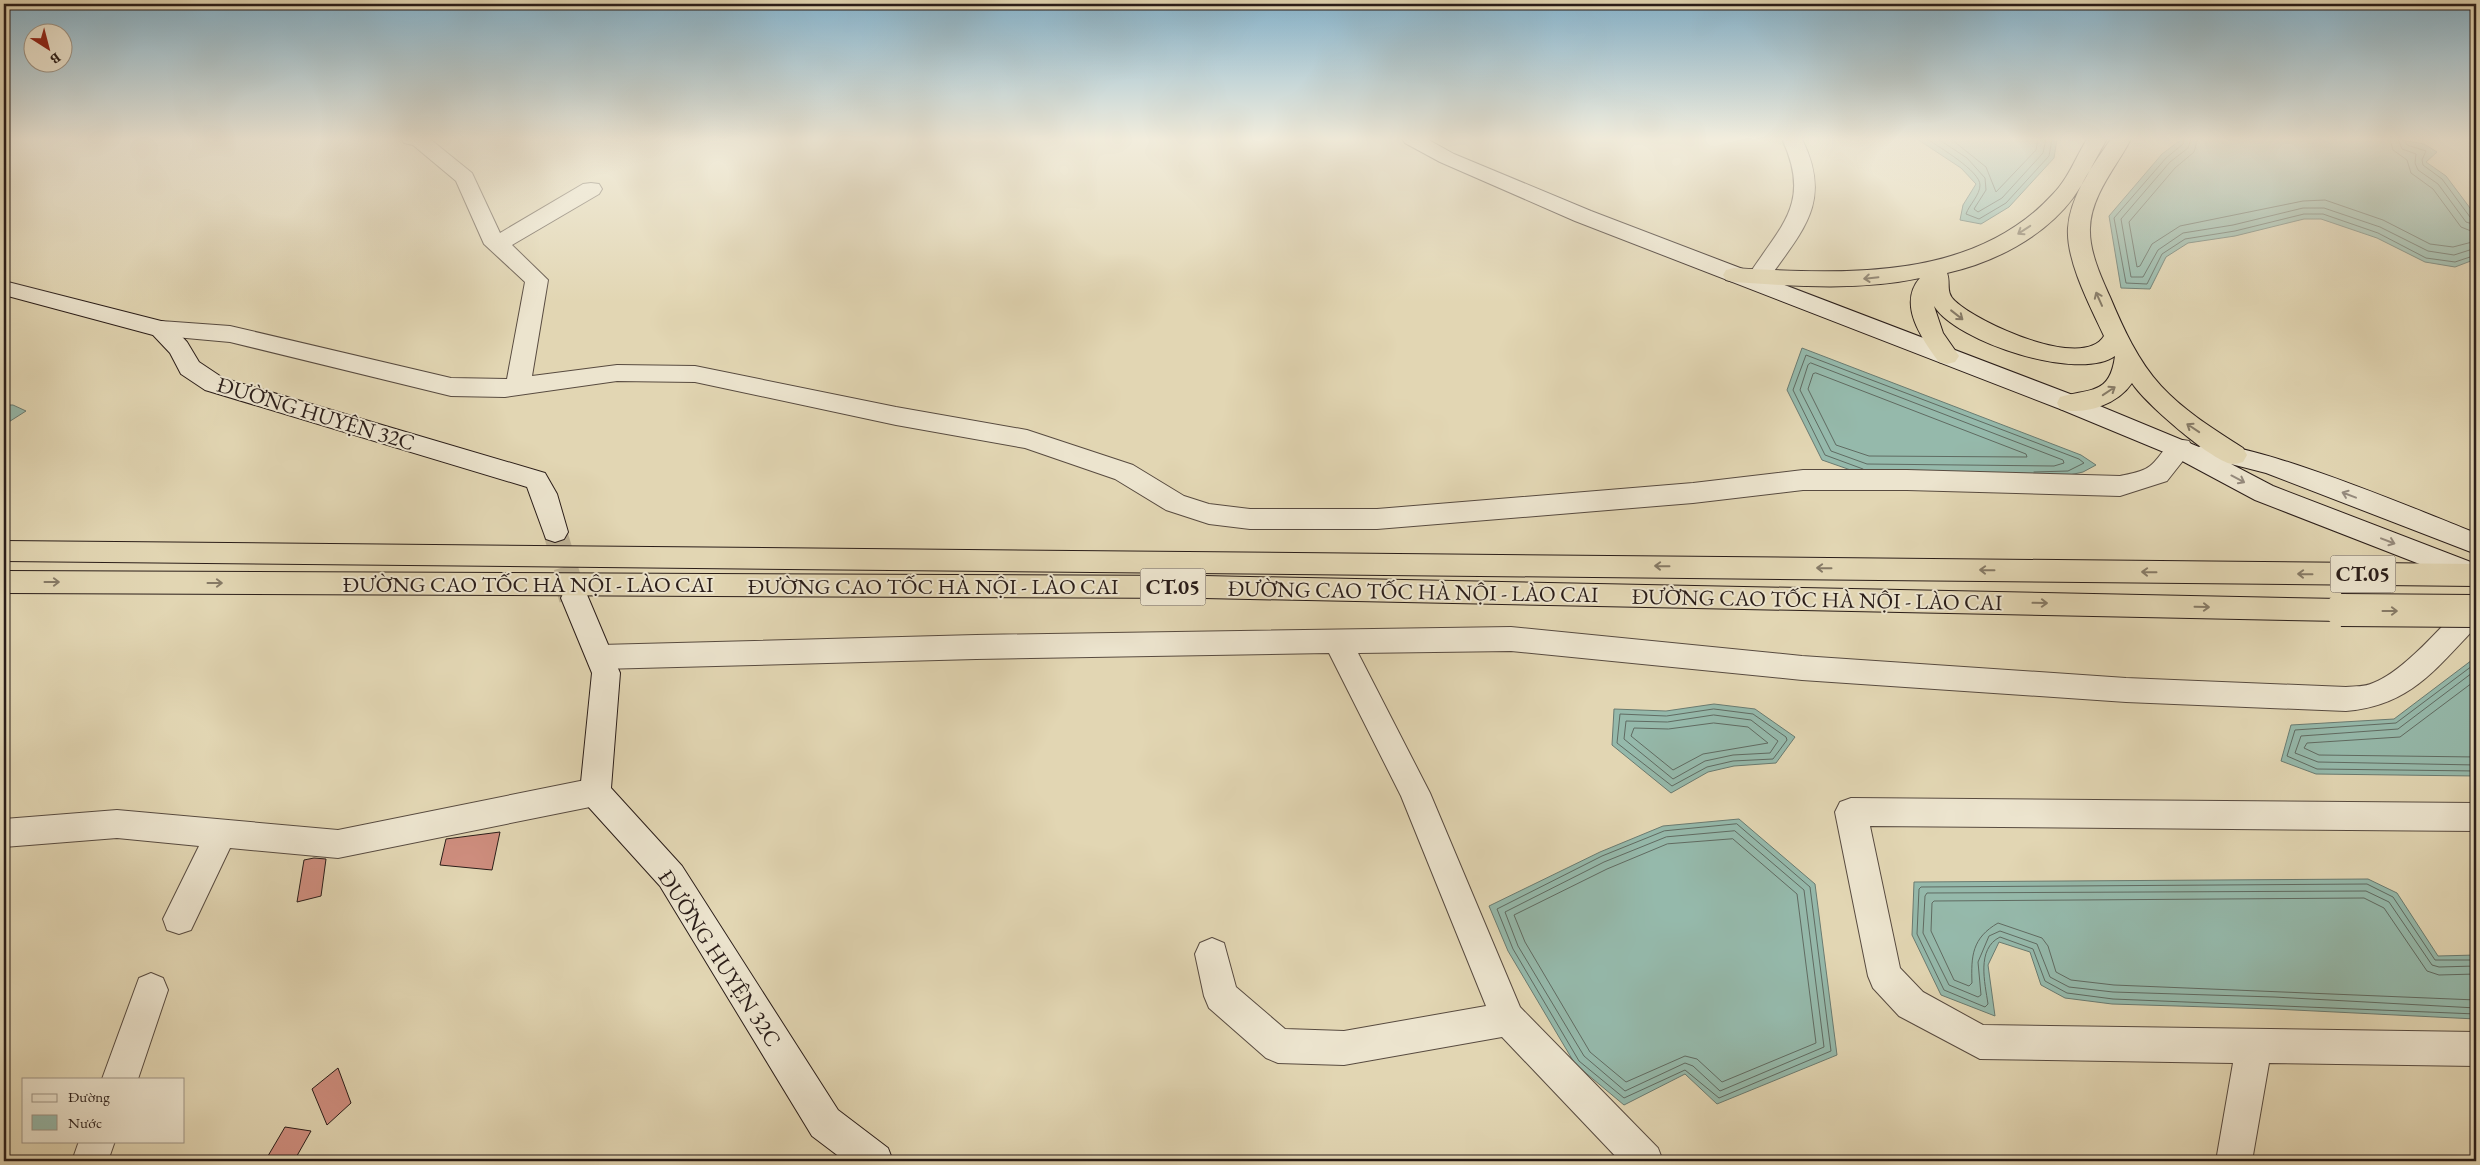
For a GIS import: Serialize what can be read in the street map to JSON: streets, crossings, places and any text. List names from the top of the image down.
{
  "streets": {
    "highway": ["CT.05", "ĐƯỜNG CAO TỐC HÀ NỘI - LÀO CAI"],
    "street": ["ĐƯỜNG HUYỆN 32C"]
  },
  "legend": ["Đường", "Nước"],
  "north": "bottom right"
}
